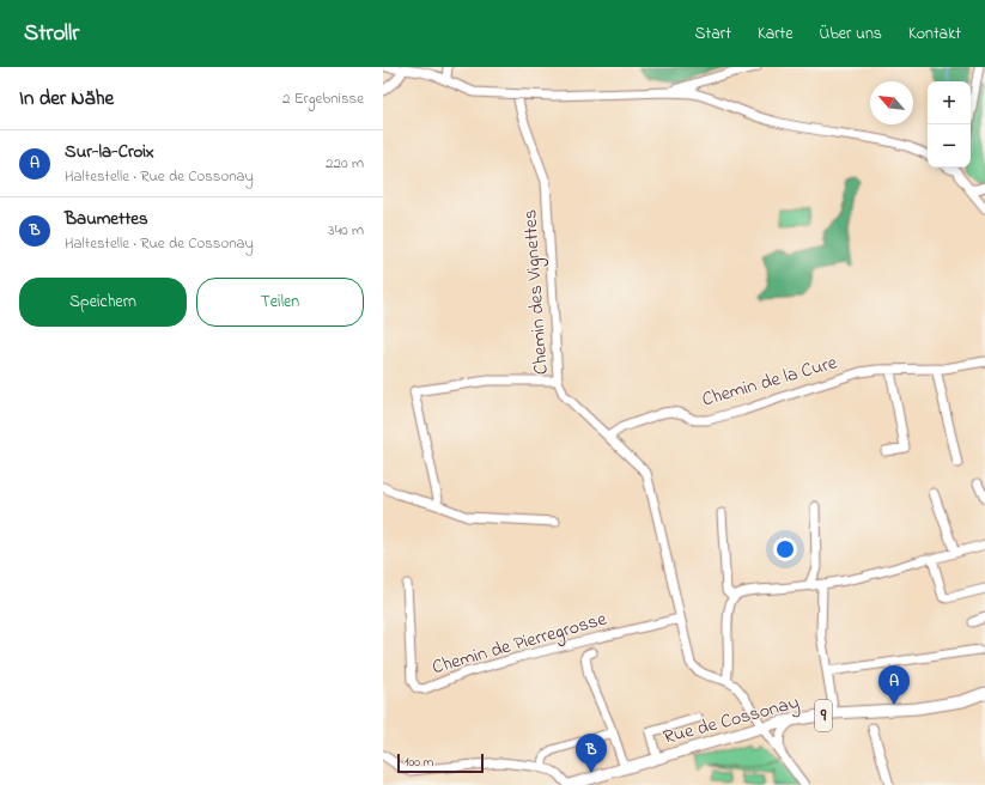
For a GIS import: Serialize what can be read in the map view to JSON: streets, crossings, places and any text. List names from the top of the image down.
{
  "streets": {
    "main road": ["9", "Rue de Cossonay"],
    "street": ["Chemin des Vignettes", "Chemin de la Cure", "Chemin de Pierregrosse"]
  },
  "crossings": [
    ["Chemin des Vignettes", "Chemin de la Cure"],
    ["Chemin des Vignettes", "Chemin de Pierregrosse"]
  ],
  "scale_bar": "100 m",
  "north": "top left",
  "page": {
    "header": "Strollr",
    "nav": [
      "Start",
      "Karte",
      "Über uns",
      "Kontakt"
    ],
    "heading": ["In der Nähe", "2 Ergebnisse"],
    "map_buttons": ["+", "−"],
    "list": [
      {
        "mark": "A",
        "name": "Sur-la-Croix",
        "note": "Haltestelle · Rue de Cossonay",
        "value": "220 m"
      },
      {
        "mark": "B",
        "name": "Baumettes",
        "note": "Haltestelle · Rue de Cossonay",
        "value": "340 m"
      }
    ],
    "buttons": ["Speichern", "Teilen"],
    "pins": ["A", "B"],
    "scale": "100 m"
  }
}
